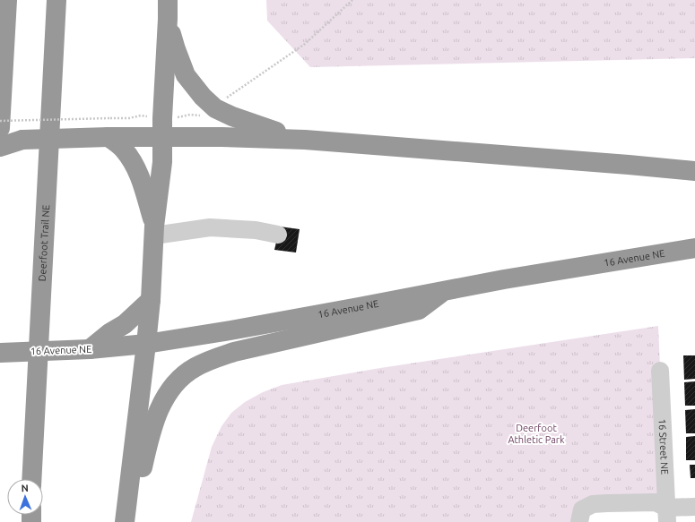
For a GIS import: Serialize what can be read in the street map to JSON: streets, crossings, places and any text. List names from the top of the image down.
{
  "streets": {
    "highway": ["Deerfoot Trail NE", "16 Avenue NE"],
    "street": ["16 Street NE"]
  },
  "parks": ["Deerfoot Athletic Park"],
  "north": "top"
}
